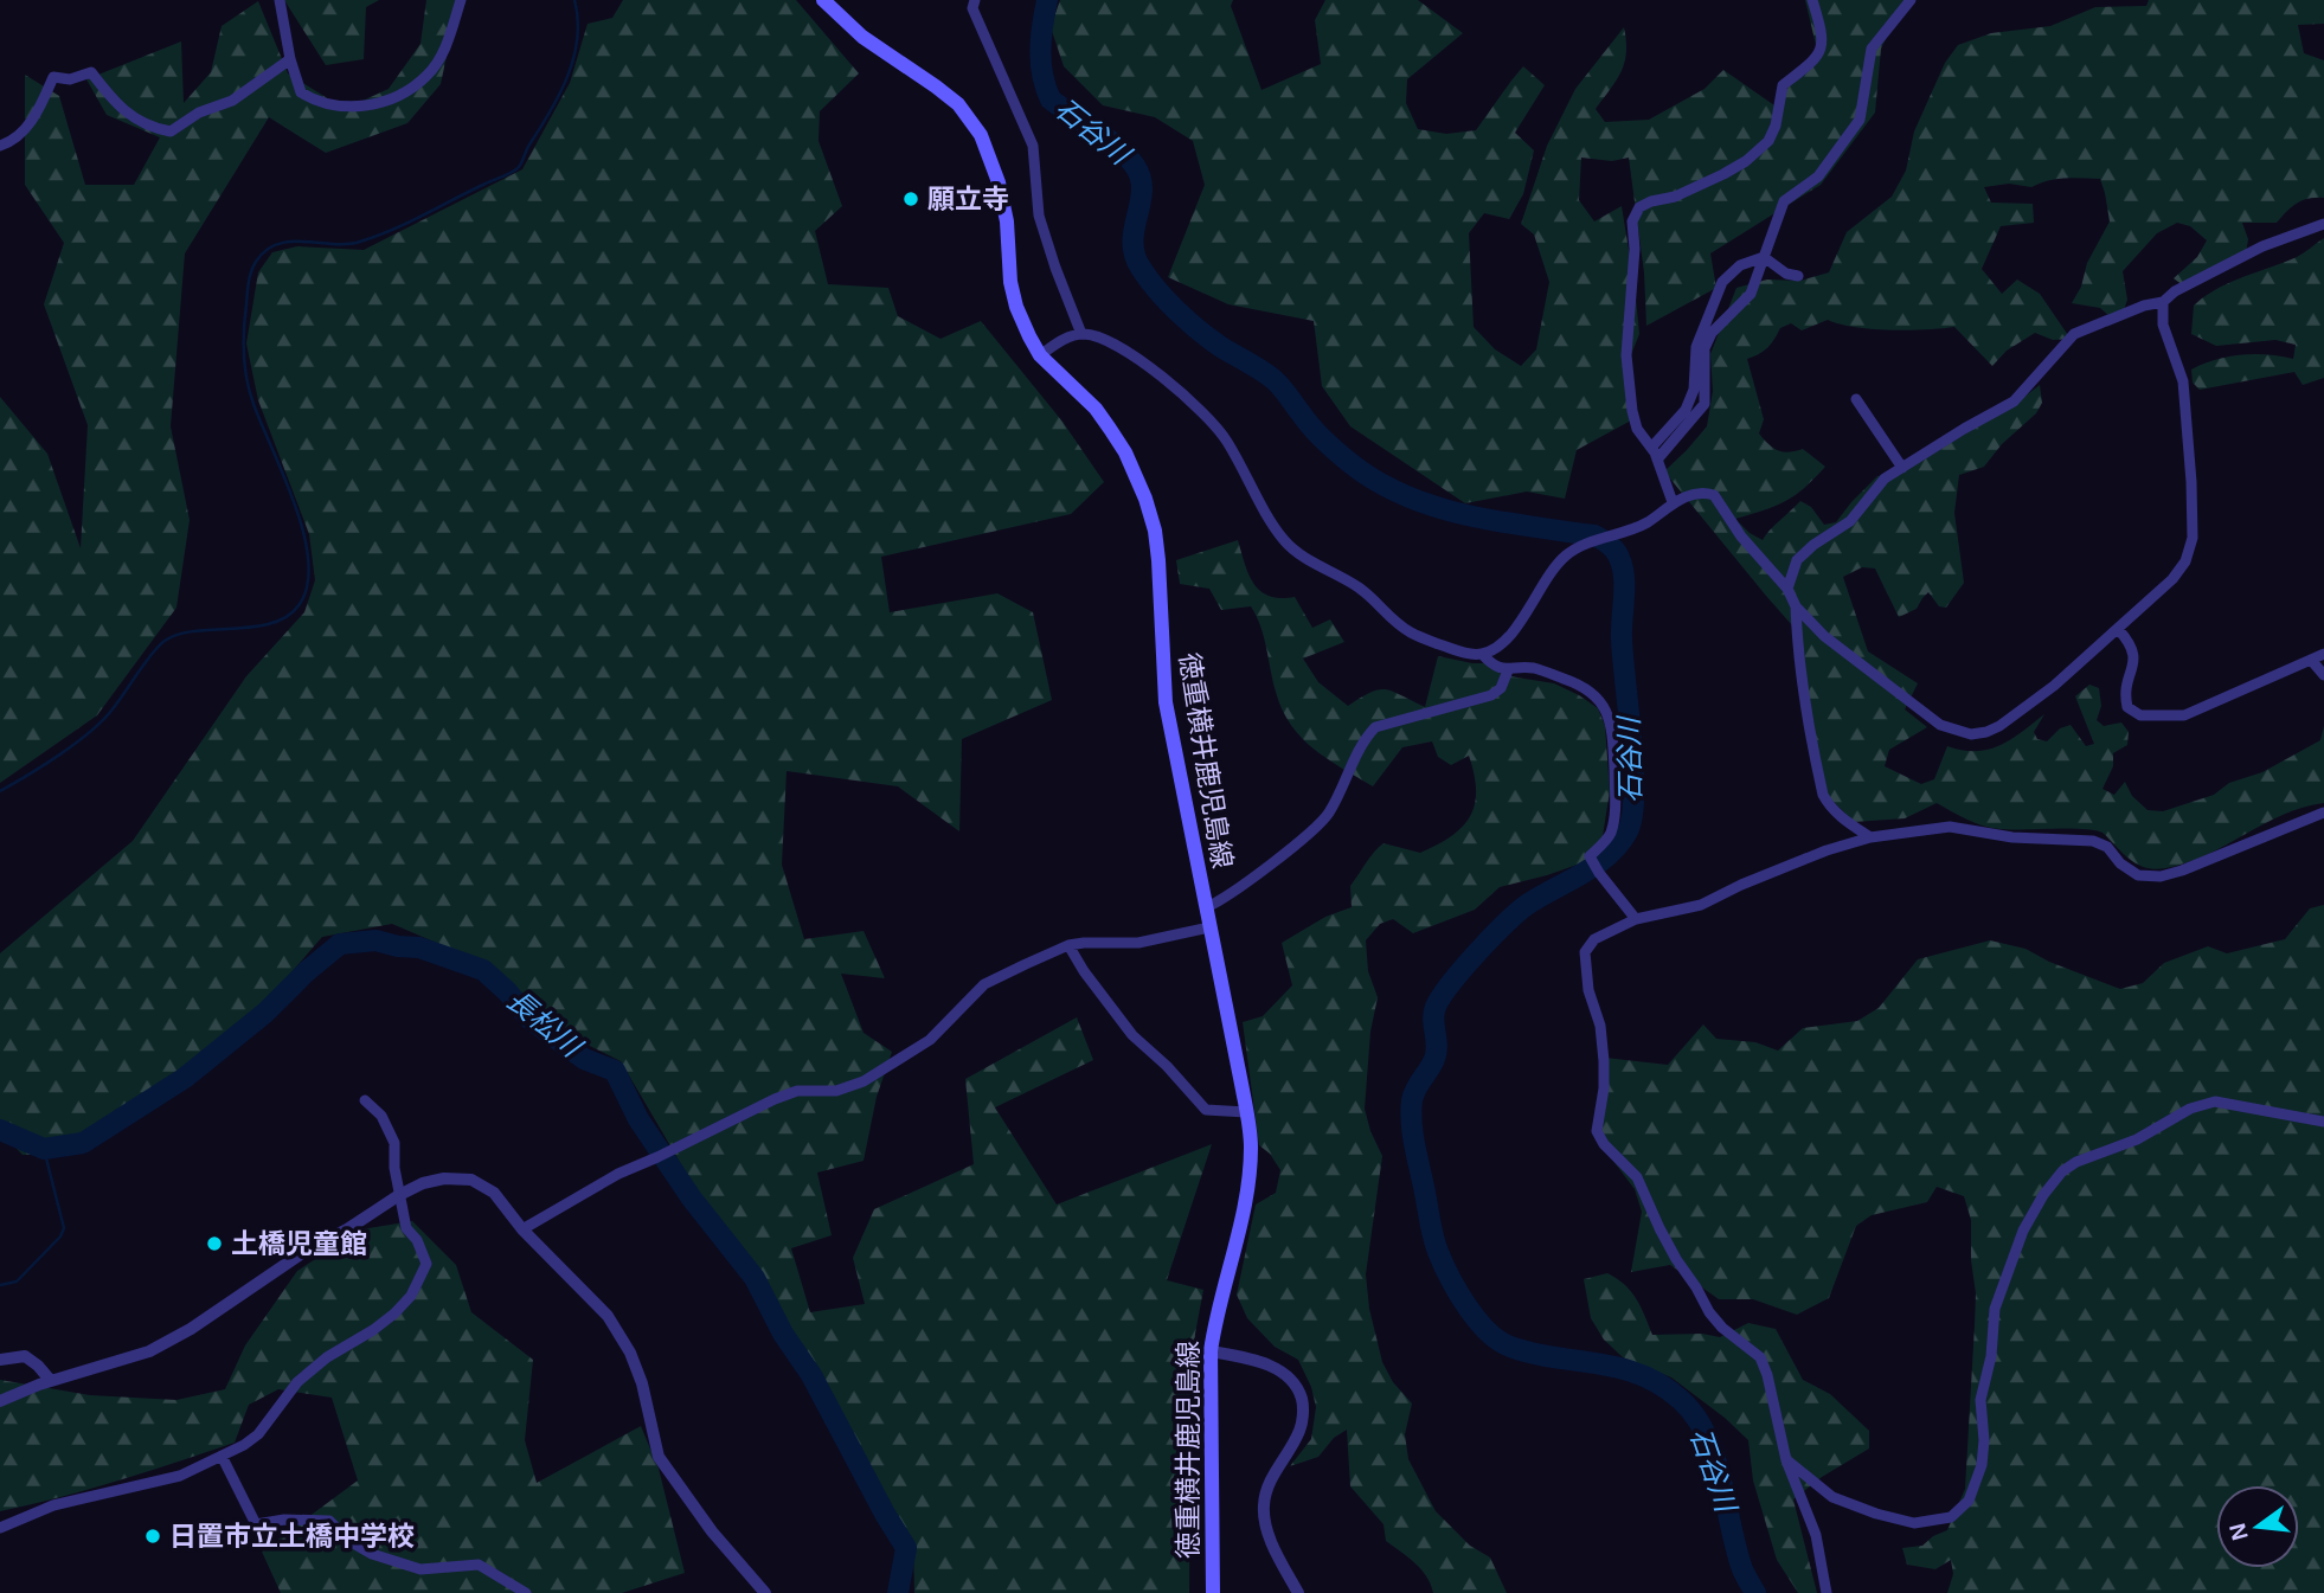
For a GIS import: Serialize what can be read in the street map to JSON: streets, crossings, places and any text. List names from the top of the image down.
{
  "streets": {
    "main road": ["徳重横井鹿児島線"]
  },
  "water": ["石谷川", "長松川"],
  "places": ["願立寺", "土橋児童館", "日置市立土橋中学校"],
  "north": "left"
}
